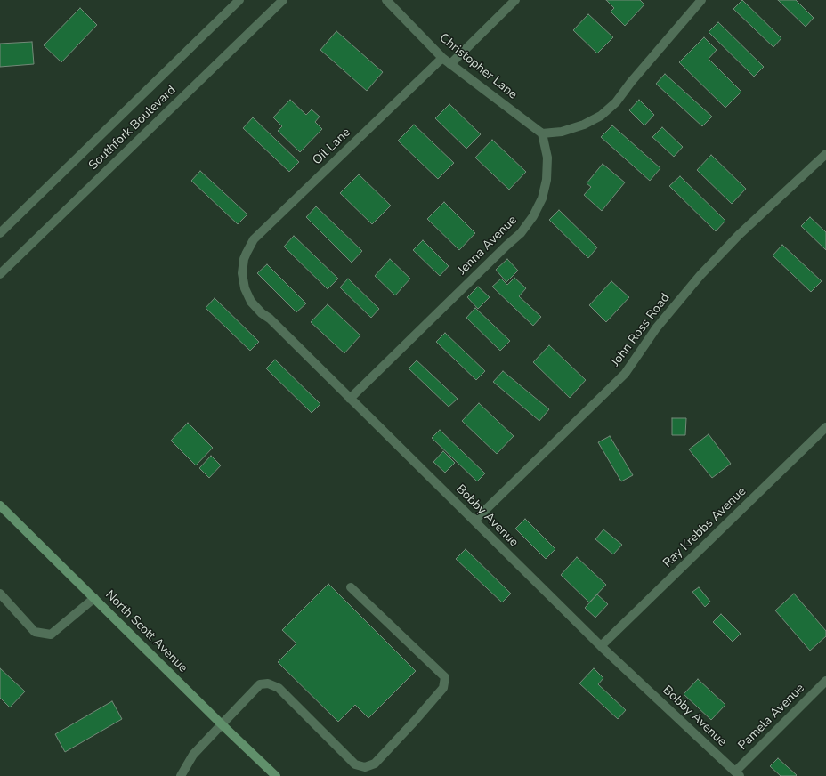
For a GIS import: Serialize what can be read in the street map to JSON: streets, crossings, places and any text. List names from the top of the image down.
{
  "streets": {
    "main road": ["North Scott Avenue"],
    "street": [
      "Christopher Lane",
      "Southfork Boulevard",
      "Oil Lane",
      "Jenna Avenue",
      "John Ross Road",
      "Bobby Avenue",
      "Ray Krebbs Avenue",
      "Pamela Avenue"
    ]
  },
  "crossings": [
    ["Christopher Lane", "Oil Lane"],
    ["Christopher Lane", "Jenna Avenue"],
    ["Oil Lane", "Bobby Avenue"],
    ["Jenna Avenue", "Bobby Avenue"],
    ["John Ross Road", "Bobby Avenue"],
    ["Bobby Avenue", "Ray Krebbs Avenue"],
    ["Bobby Avenue", "Pamela Avenue"]
  ]
}
